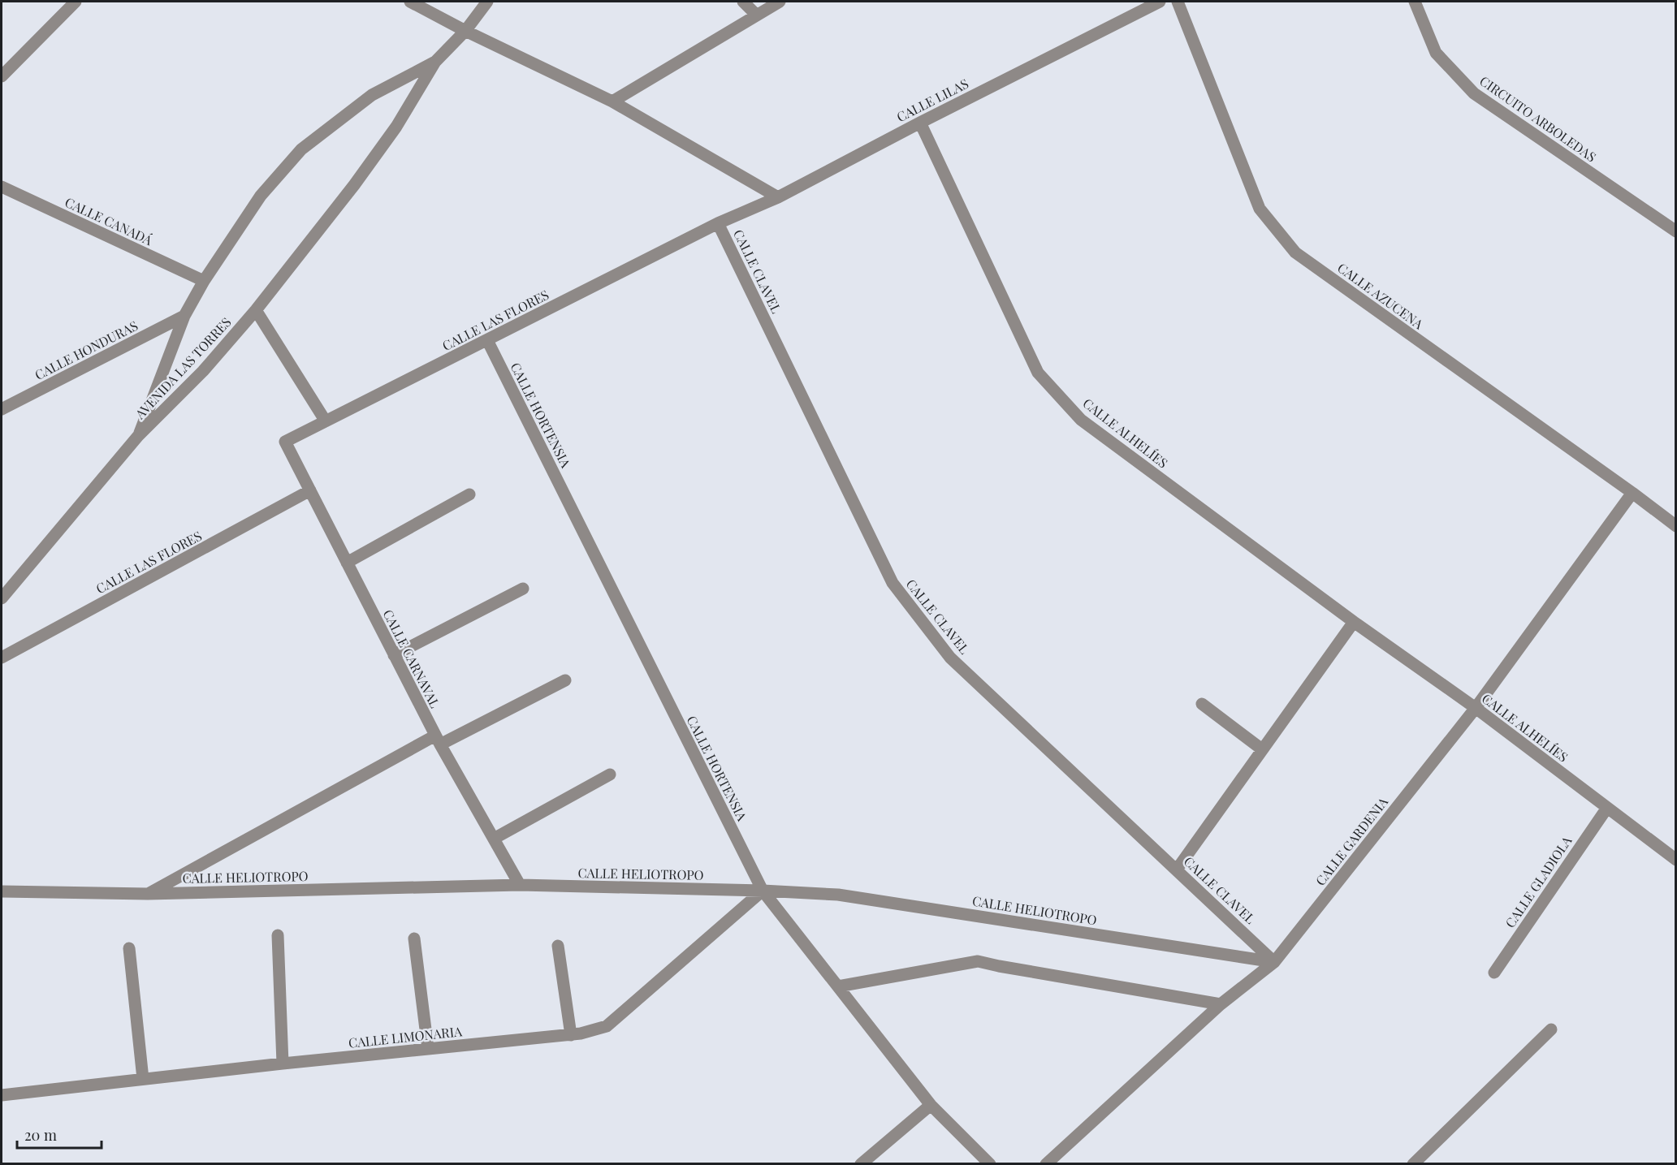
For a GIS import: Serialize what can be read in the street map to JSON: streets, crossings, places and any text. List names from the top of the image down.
{
  "streets": {
    "street": [
      "CALLE LILAS",
      "CIRCUITO ARBOLEDAS",
      "CALLE CANADÁ",
      "CALLE CLAVEL",
      "CALLE AZUCENA",
      "CALLE LAS FLORES",
      "CALLE HONDURAS",
      "AVENIDA LAS TORRES",
      "CALLE HORTENSIA",
      "CALLE ALHELÍES",
      "CALLE CARNAVAL",
      "CALLE GARDENIA",
      "CALLE HELIOTROPO",
      "CALLE GLADIOLA",
      "CALLE LIMONARIA"
    ]
  },
  "crossings": [
    ["CALLE LILAS", "CALLE CLAVEL"],
    ["CALLE LILAS", "CALLE LAS FLORES"],
    ["CALLE LILAS", "CALLE ALHELÍES"],
    ["CALLE CANADÁ", "AVENIDA LAS TORRES"],
    ["CALLE CLAVEL", "CALLE LAS FLORES"],
    ["CALLE CLAVEL", "CALLE GARDENIA"],
    ["CALLE CLAVEL", "CALLE HELIOTROPO"],
    ["CALLE AZUCENA", "CALLE GARDENIA"],
    ["CALLE LAS FLORES", "CALLE HORTENSIA"],
    ["CALLE LAS FLORES", "CALLE CARNAVAL"],
    ["CALLE HONDURAS", "AVENIDA LAS TORRES"],
    ["CALLE HORTENSIA", "CALLE HELIOTROPO"],
    ["CALLE HORTENSIA", "CALLE LIMONARIA"],
    ["CALLE ALHELÍES", "CALLE GARDENIA"],
    ["CALLE ALHELÍES", "CALLE GLADIOLA"],
    ["CALLE CARNAVAL", "CALLE HELIOTROPO"],
    ["CALLE GARDENIA", "CALLE HELIOTROPO"],
    ["CALLE HELIOTROPO", "CALLE LIMONARIA"]
  ],
  "scale_bar": "20 m"
}
